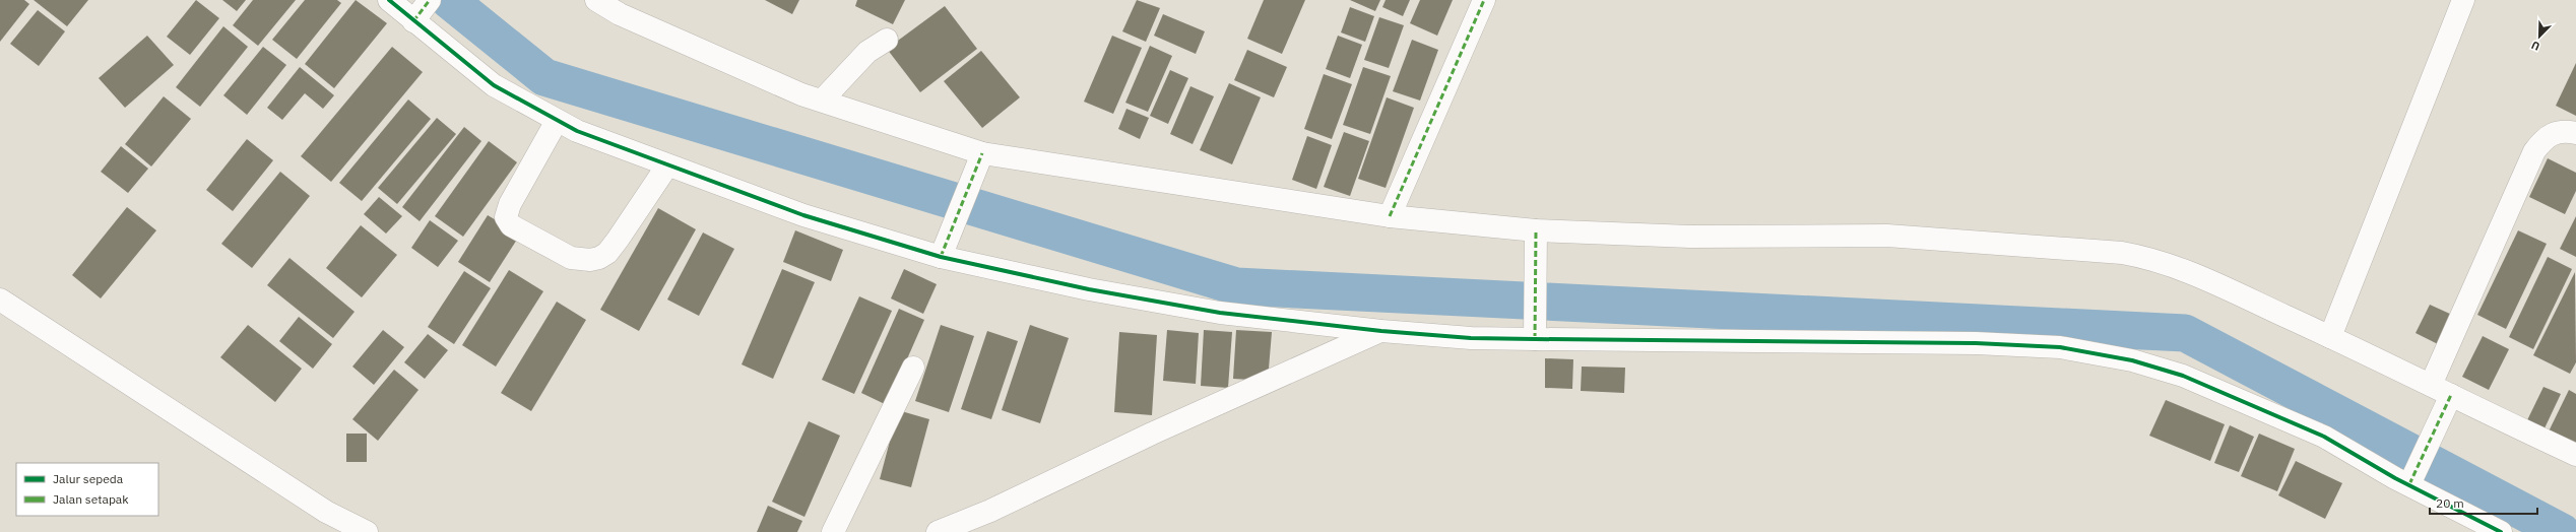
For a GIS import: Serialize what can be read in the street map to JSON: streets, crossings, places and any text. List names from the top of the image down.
{
  "legend": ["Jalur sepeda", "Jalan setapak"],
  "scale_bar": "20 m",
  "north": "bottom left"
}
